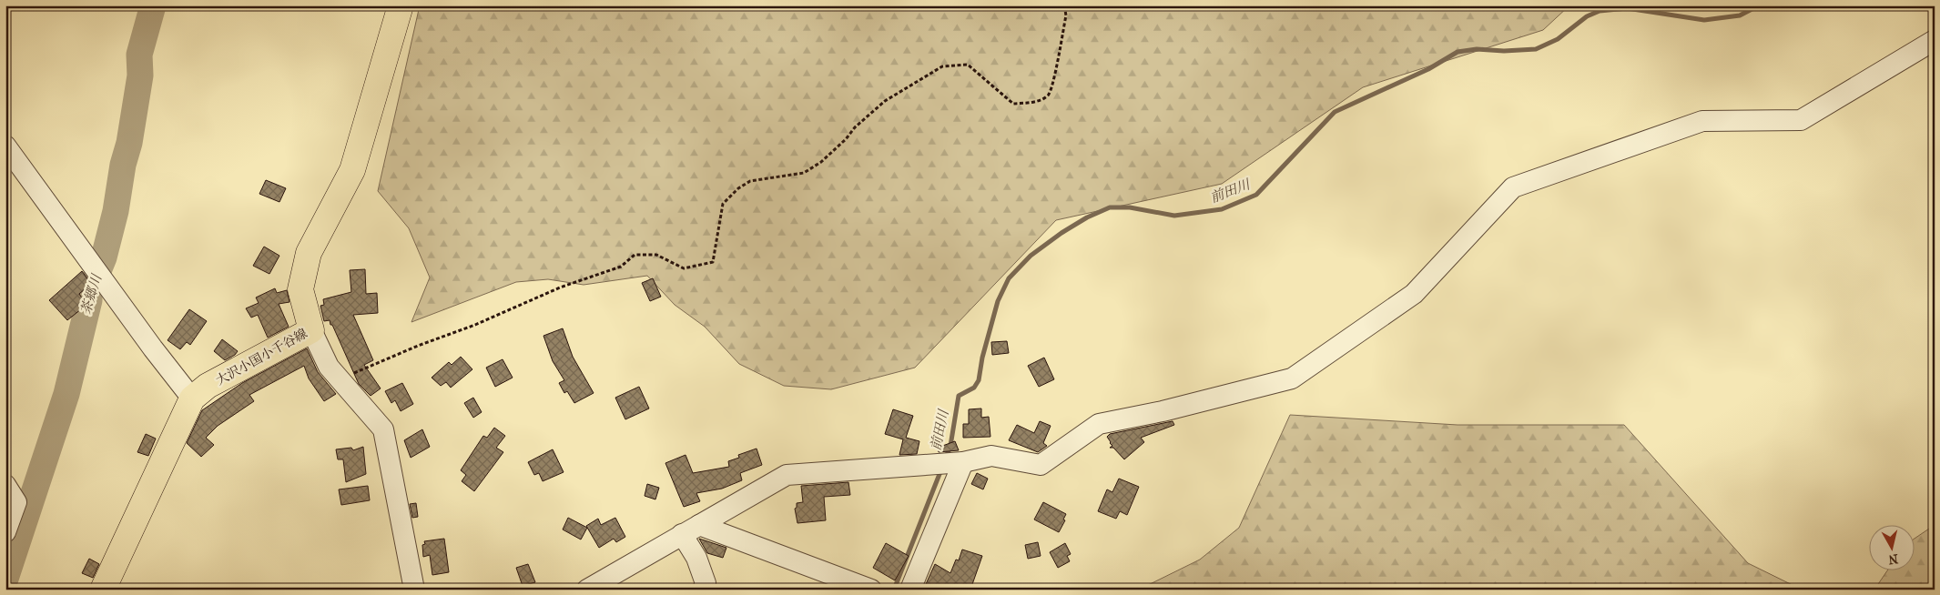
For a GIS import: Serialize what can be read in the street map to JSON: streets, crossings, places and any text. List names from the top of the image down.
{
  "streets": {
    "main road": ["大沢小国小千谷線"]
  },
  "water": ["前田川", "茶郷川"],
  "north": "bottom"
}
